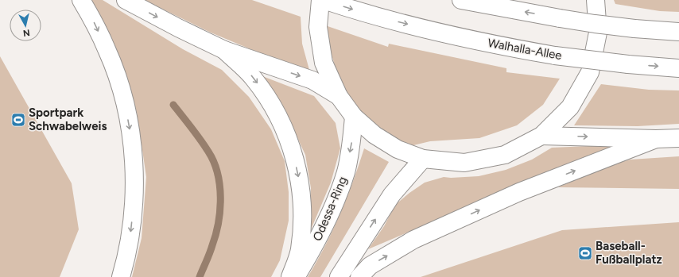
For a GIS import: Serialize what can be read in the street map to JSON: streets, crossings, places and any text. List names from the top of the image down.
{
  "streets": {
    "main road": ["Walhalla-Allee", "Odessa-Ring"]
  },
  "places": {
    "sports": ["Sportpark Schwabelweis", "Baseball- Fußballplatz"]
  },
  "north": "bottom"
}
